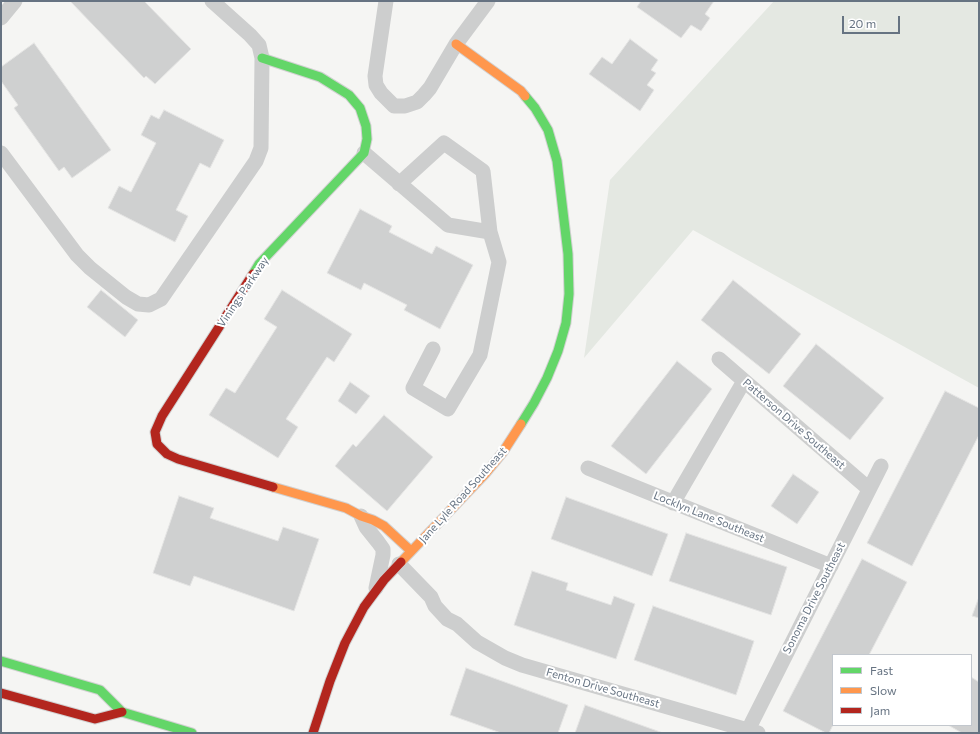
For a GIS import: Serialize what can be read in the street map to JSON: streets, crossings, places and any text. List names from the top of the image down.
{
  "streets": {
    "street": [
      "Vinings Parkway",
      "Patterson Drive Southeast",
      "Jane Lyle Road Southeast",
      "Locklyn Lane Southeast",
      "Sonoma Drive Southeast",
      "Fenton Drive Southeast"
    ]
  },
  "crossings": [
    ["Vinings Parkway", "Jane Lyle Road Southeast"],
    ["Patterson Drive Southeast", "Sonoma Drive Southeast"],
    ["Jane Lyle Road Southeast", "Fenton Drive Southeast"],
    ["Locklyn Lane Southeast", "Sonoma Drive Southeast"],
    ["Sonoma Drive Southeast", "Fenton Drive Southeast"]
  ],
  "legend": ["Fast", "Slow", "Jam"],
  "scale_bar": "20 m"
}
